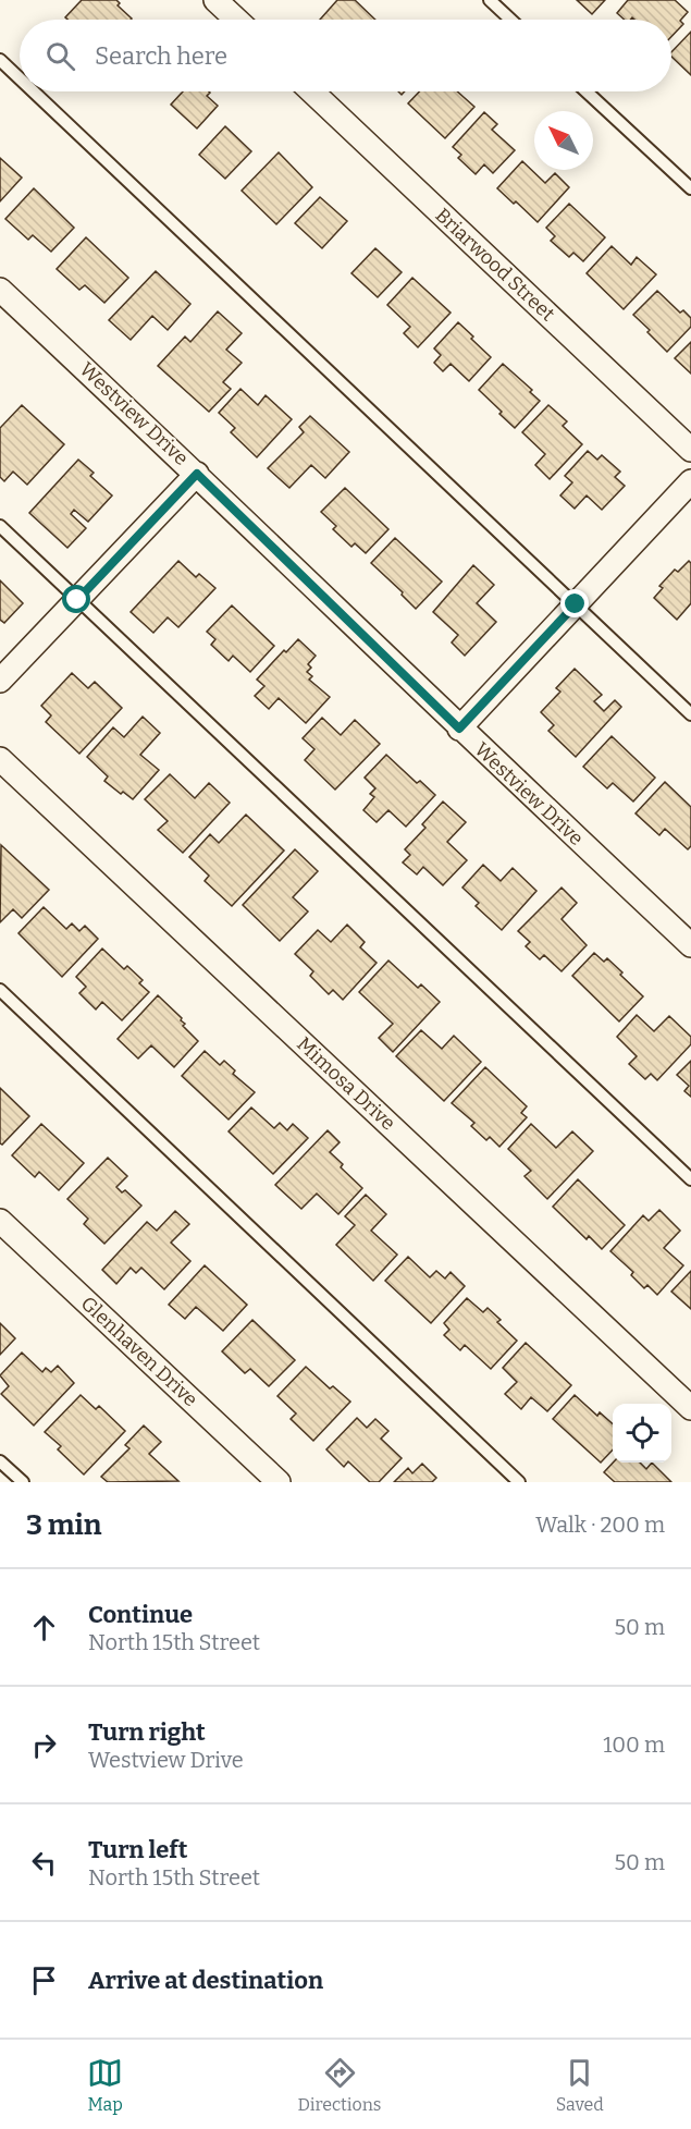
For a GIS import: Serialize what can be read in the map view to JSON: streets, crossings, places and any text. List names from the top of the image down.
{
  "streets": {
    "street": [
      "Briarwood Street",
      "Westview Drive",
      "Mimosa Drive",
      "Glenhaven Drive"
    ]
  },
  "north": "top left",
  "page": {
    "search": "Search here",
    "heading": ["3 min", "Walk · 200 m"],
    "list": [
      ["Continue", "North 15th Street", "50 m"],
      ["Turn right", "Westview Drive", "100 m"],
      ["Turn left", "North 15th Street", "50 m"],
      "Arrive at destination"
    ],
    "nav": ["Map", "Directions", "Saved"]
  }
}
